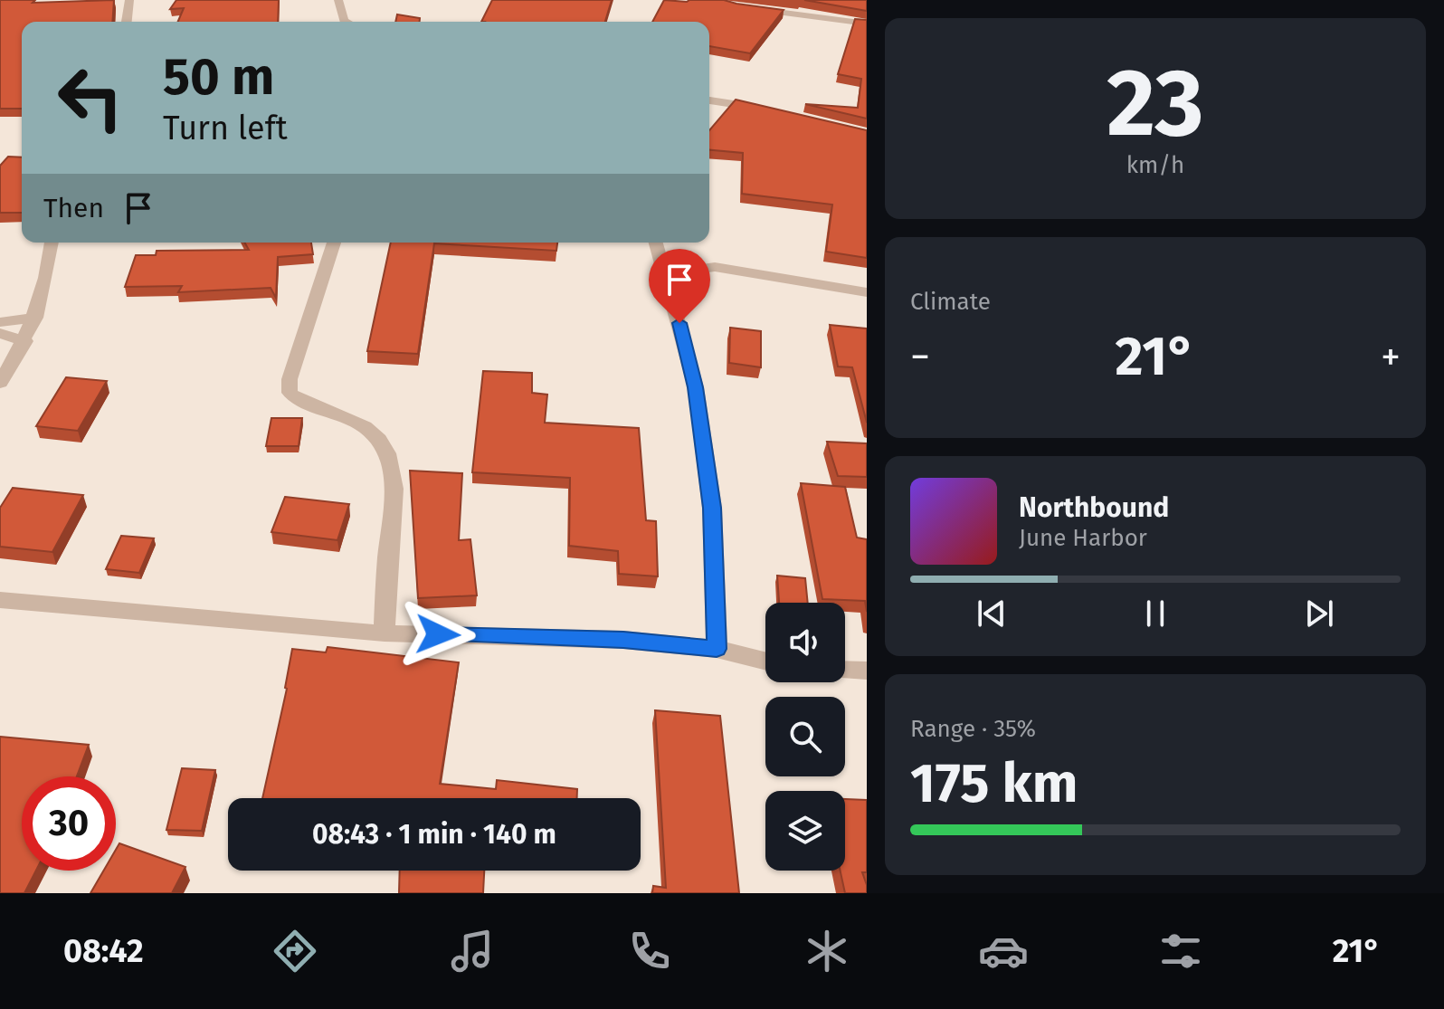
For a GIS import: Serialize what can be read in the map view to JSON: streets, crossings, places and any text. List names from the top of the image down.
{
  "page": {
    "tile": [
      ["23", "km/h"],
      "Climate",
      ["Range · 35%", "175 km"]
    ],
    "turn": ["50 m", "Turn left"],
    "then": "Then",
    "heat": ["−", "21°", "+"],
    "song": ["Northbound", "June Harbor"],
    "limit": "30",
    "trip": "08:43 · 1 min · 140 m",
    "tabs": ["08:42", "21°"]
  }
}
